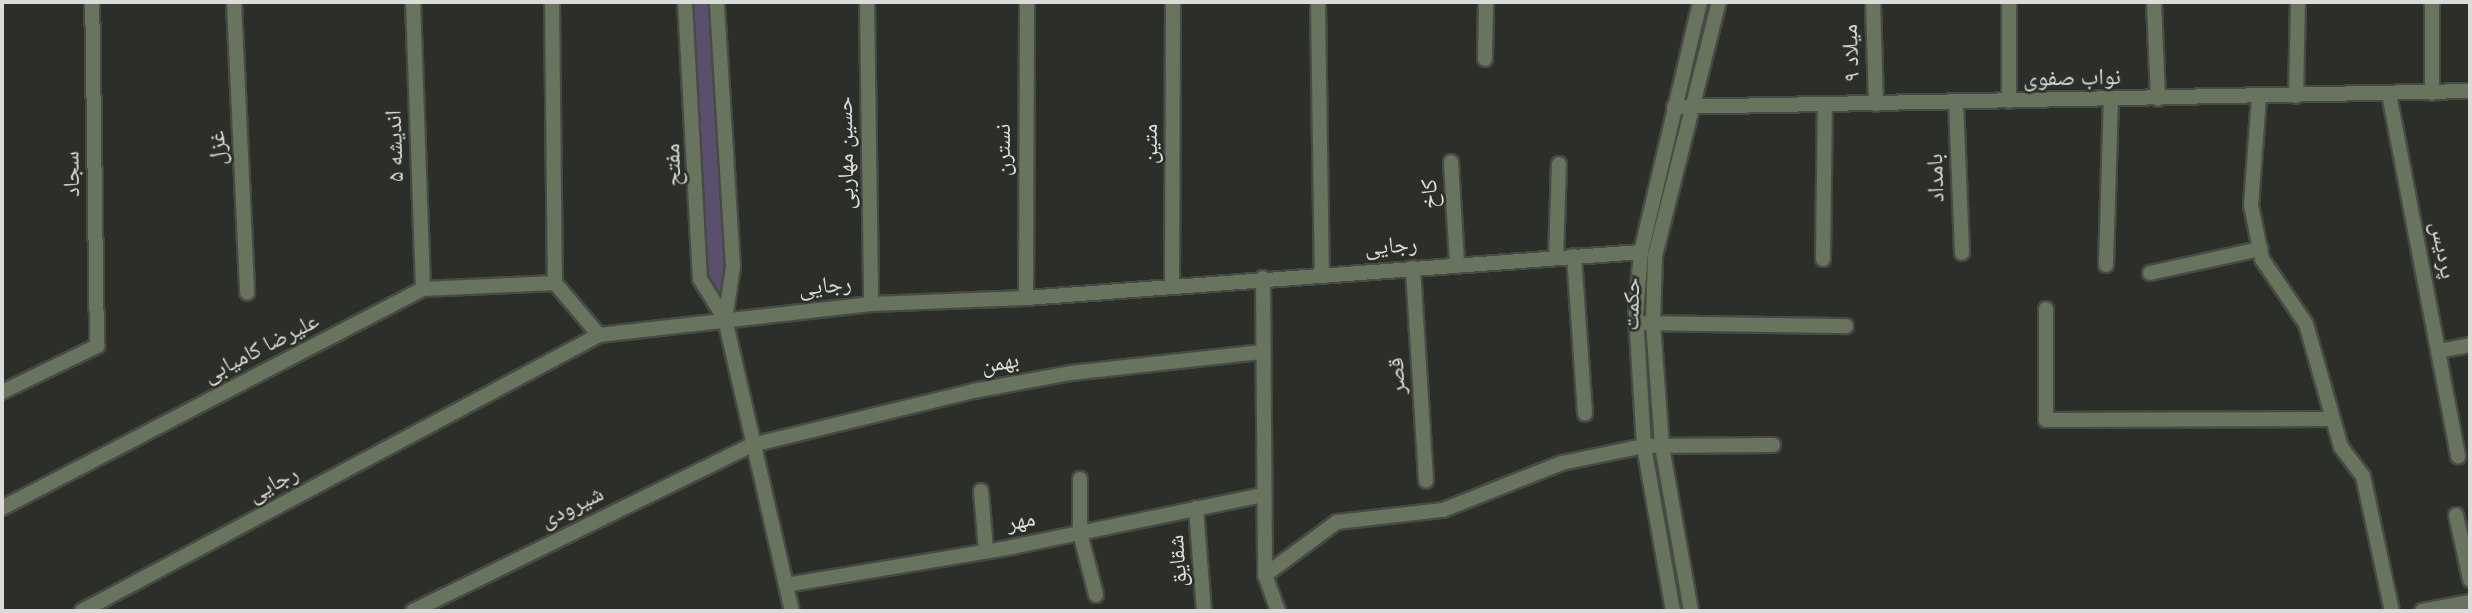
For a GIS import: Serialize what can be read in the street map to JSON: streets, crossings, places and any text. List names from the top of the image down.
{
  "streets": {
    "street": [
      "میلاد ۹",
      "نواب صفوی",
      "متین",
      "اندیشه ۵",
      "غزل",
      "نسترن",
      "حسین مهاربی",
      "مفتح",
      "سجاد",
      "بامداد",
      "کاخ",
      "رجایی",
      "پردیس",
      "حکمت",
      "علیرضا کامیابی",
      "بهمن",
      "قصر",
      "شیرودی",
      "مهر",
      "شقایق"
    ]
  },
  "crossings": [
    ["میلاد ۹", "نواب صفوی"],
    ["نواب صفوی", "بامداد"],
    ["نواب صفوی", "پردیس"],
    ["نواب صفوی", "حکمت"],
    ["متین", "رجایی"],
    ["اندیشه ۵", "علیرضا کامیابی"],
    ["نسترن", "رجایی"],
    ["حسین مهاربی", "رجایی"],
    ["مفتح", "رجایی"],
    ["مفتح", "بهمن"],
    ["مفتح", "شیرودی"],
    ["مفتح", "مهر"],
    ["کاخ", "رجایی"],
    ["رجایی", "حکمت"],
    ["رجایی", "قصر"],
    ["بهمن", "شیرودی"],
    ["مهر", "شقایق"]
  ]
}
